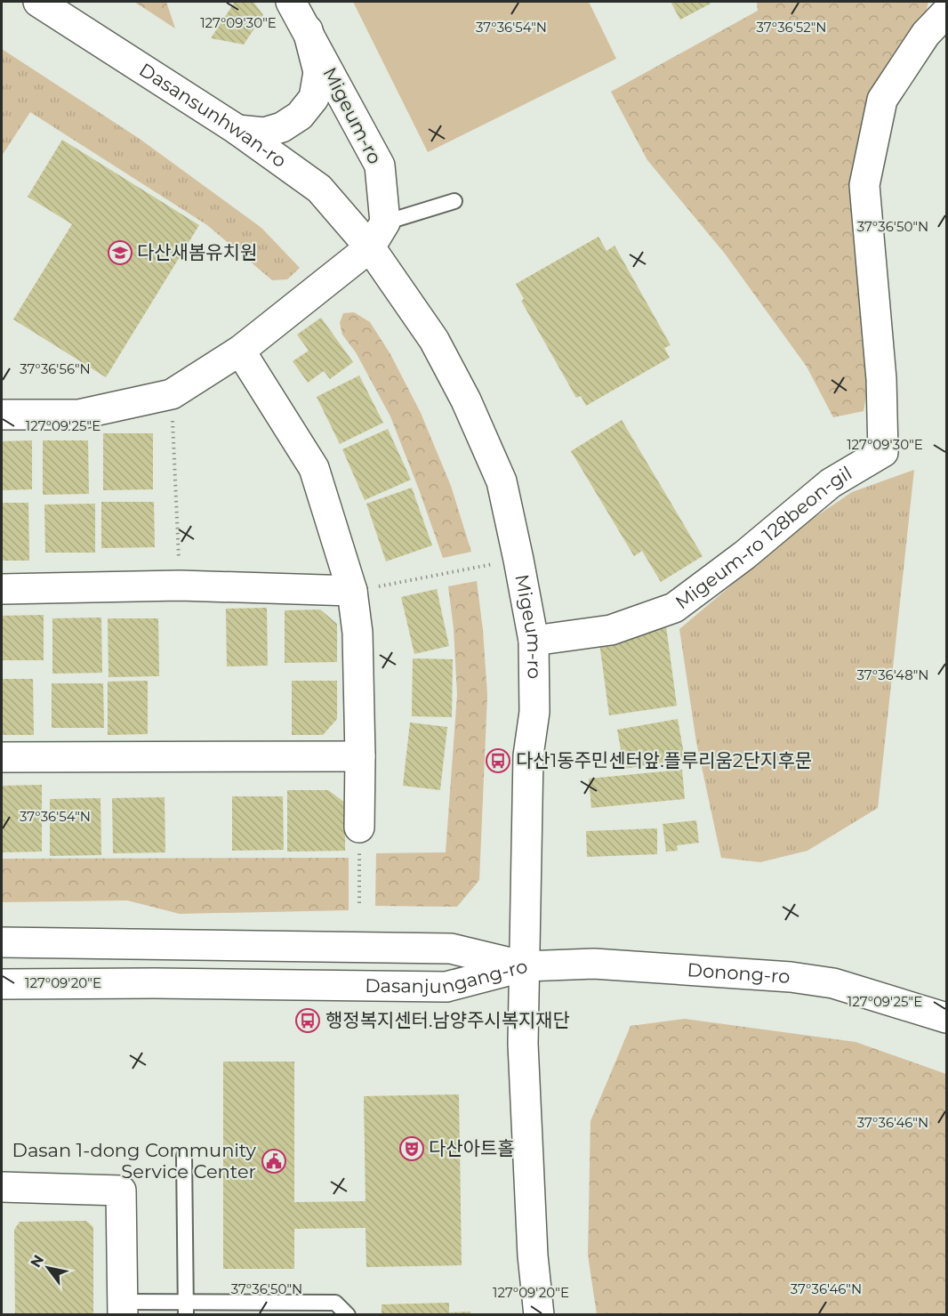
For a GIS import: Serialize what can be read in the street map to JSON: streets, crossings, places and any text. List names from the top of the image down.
{
  "streets": {
    "street": [
      "Dasansunhwan-ro",
      "Migeum-ro",
      "Migeum-ro 128beon-gil",
      "Dasanjungang-ro",
      "Donong-ro"
    ]
  },
  "crossings": [
    ["Dasansunhwan-ro", "Migeum-ro"],
    ["Migeum-ro", "Migeum-ro 128beon-gil"],
    ["Migeum-ro", "Dasanjungang-ro"],
    ["Migeum-ro", "Donong-ro"],
    ["Dasanjungang-ro", "Donong-ro"]
  ],
  "places": {
    "school or university": ["다산새봄유치원"],
    "bus stop": ["다산1동주민센터앞.플루리움2단지후문", "행정복지센터.남양주시복지재단"],
    "theatre": ["다산아트홀"],
    "public building": ["Dasan 1-dong Community Service Center"]
  },
  "north": "top left",
  "coordinates": [
    "127°09'30\"E",
    "37°36'54\"N",
    "37°36'52\"N",
    "37°36'50\"N",
    "37°36'56\"N",
    "127°09'25\"E",
    "37°36'48\"N",
    "127°09'20\"E",
    "37°36'46\"N"
  ]
}
